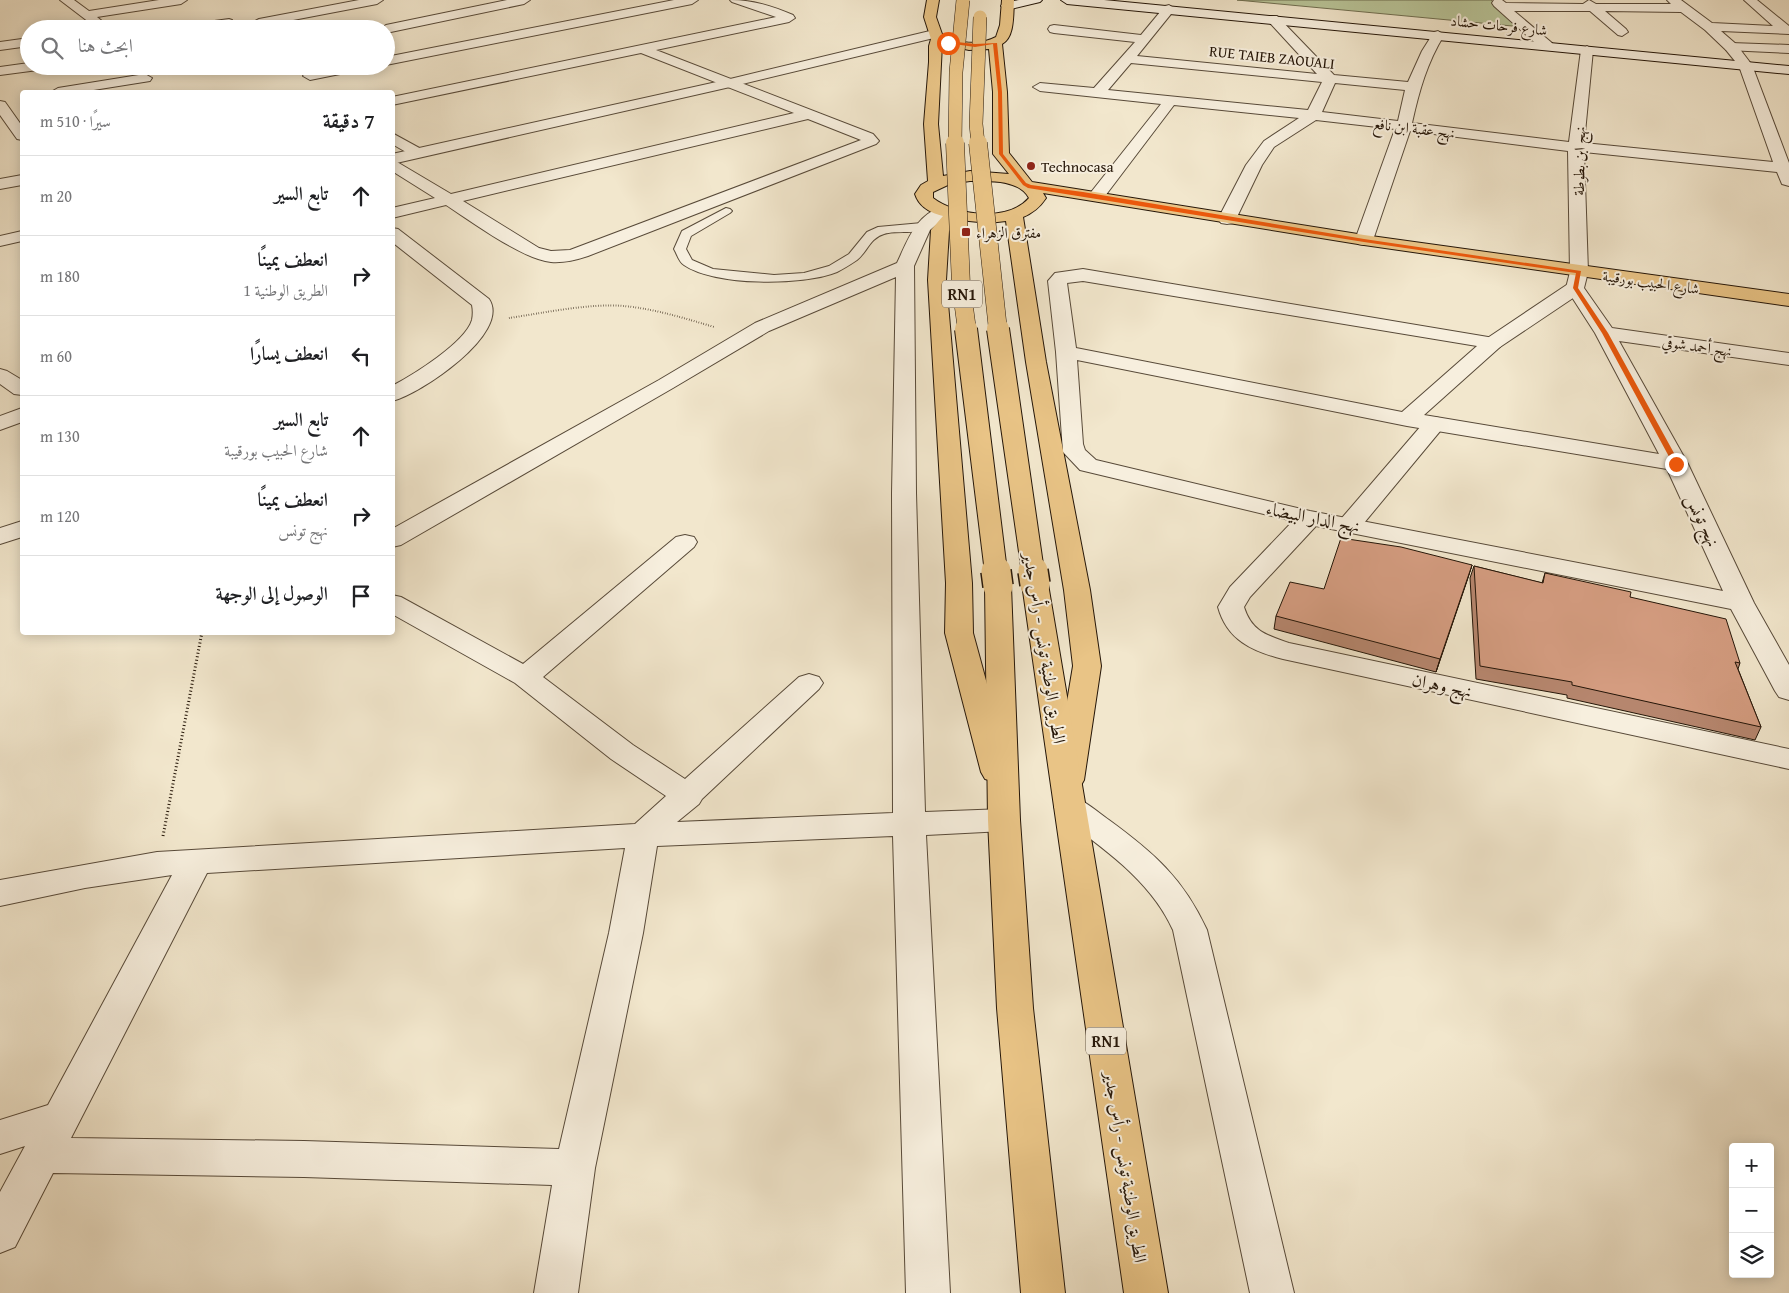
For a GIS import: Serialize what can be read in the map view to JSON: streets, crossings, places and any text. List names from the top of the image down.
{
  "streets": {
    "main road": ["شارع الحبيب بورقيبة", "RN1", "الطريق الوطنية تونس - رأس جدير"],
    "street": [
      "شارع فرحات حشاد",
      "RUE TAIEB ZAOUALI",
      "نهج عقبة ابن نافع",
      "نهج ابن بطوطة",
      "نهج أحمد شوقي",
      "نهج الدار البيضاء",
      "نهج تونس",
      "نهج وهران"
    ]
  },
  "crossings": [
    ["شارع فرحات حشاد", "نهج ابن بطوطة"],
    ["نهج عقبة ابن نافع", "نهج ابن بطوطة"],
    ["نهج ابن بطوطة", "شارع الحبيب بورقيبة"],
    ["نهج ابن بطوطة", "نهج تونس"],
    ["شارع الحبيب بورقيبة", "نهج تونس"],
    ["نهج أحمد شوقي", "نهج تونس"],
    ["نهج الدار البيضاء", "نهج تونس"],
    ["نهج الدار البيضاء", "نهج وهران"]
  ],
  "places": {
    "other": ["Technocasa"],
    "transit": ["مفترق الزهراء"]
  },
  "page": {
    "search": "ابحث هنا",
    "heading": ["7 دقيقة", "سيرًا · 510 m"],
    "list": [
      ["تابع السير", "20 m"],
      ["انعطف يمينًا", "الطريق الوطنية 1", "180 m"],
      ["انعطف يسارًا", "60 m"],
      ["تابع السير", "شارع الحبيب بورقيبة", "130 m"],
      ["انعطف يمينًا", "نهج تونس", "120 m"],
      "الوصول إلى الوجهة"
    ],
    "map_buttons": ["+", "−"]
  }
}
